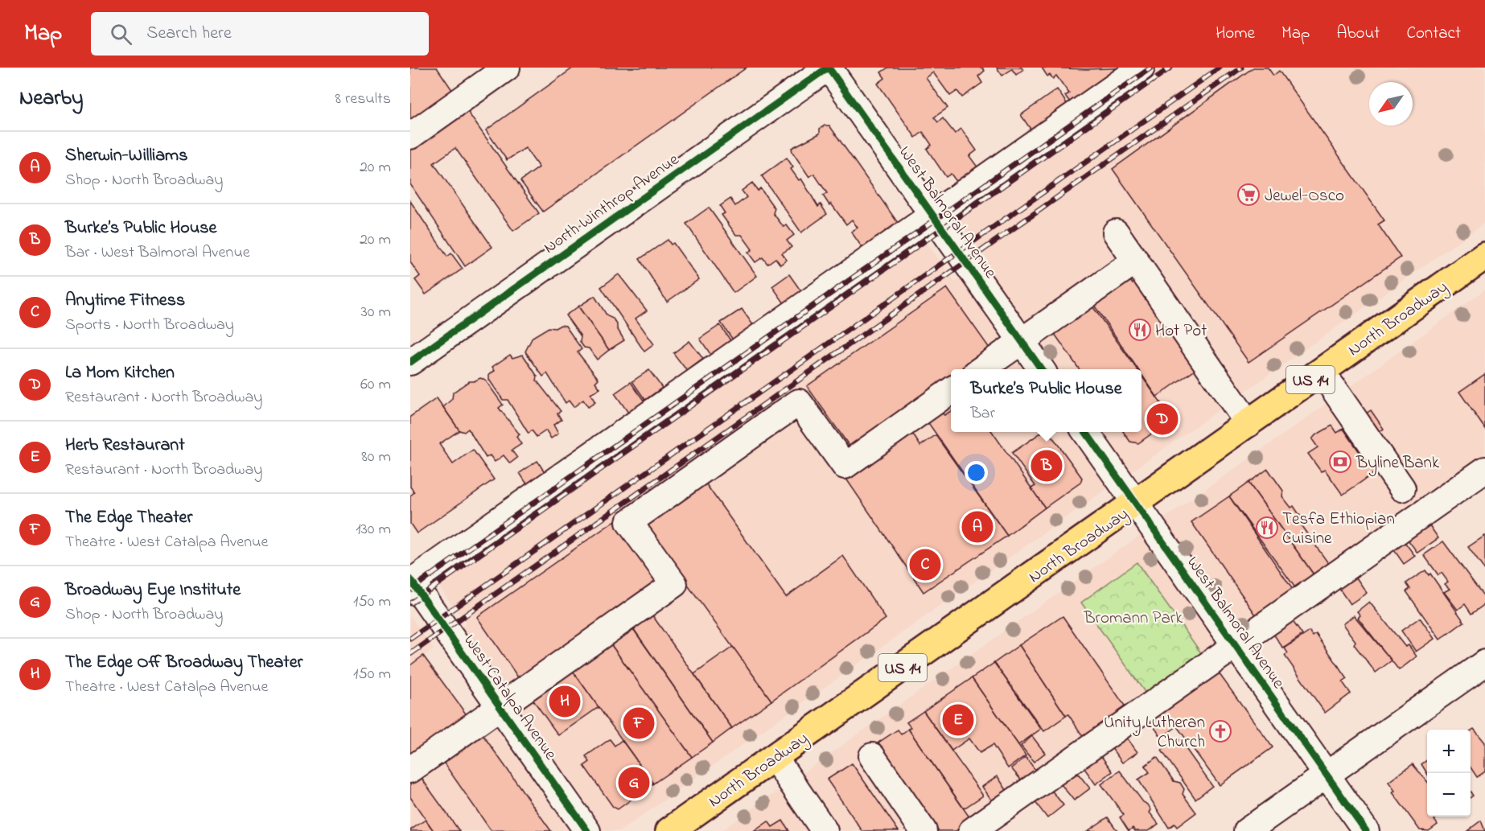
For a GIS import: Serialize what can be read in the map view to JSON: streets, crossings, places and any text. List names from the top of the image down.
{
  "streets": {
    "main road": ["North Broadway", "US 14"],
    "street": ["North Winthrop Avenue", "West Balmoral Avenue", "West Catalpa Avenue"]
  },
  "crossings": [
    ["North Winthrop Avenue", "West Balmoral Avenue"],
    ["West Balmoral Avenue", "North Broadway"]
  ],
  "parks": ["Bromann Park"],
  "places": {
    "supermarket": ["Jewel-Osco"],
    "restaurant": ["Hot Pot", "Tesfa Ethiopian Cuisine"],
    "bank": ["Byline Bank"],
    "church": ["Unity Lutheran Church"]
  },
  "north": "bottom left",
  "page": {
    "header": "Map",
    "search": "Search here",
    "nav": [
      "Home",
      "Map",
      "About",
      "Contact"
    ],
    "heading": ["Nearby", "8 results"],
    "list": [
      {
        "mark": "A",
        "name": "Sherwin-Williams",
        "note": "Shop · North Broadway",
        "value": "20 m"
      },
      {
        "mark": "B",
        "name": "Burke’s Public House",
        "note": "Bar · West Balmoral Avenue",
        "value": "20 m"
      },
      {
        "mark": "C",
        "name": "Anytime Fitness",
        "note": "Sports · North Broadway",
        "value": "30 m"
      },
      {
        "mark": "D",
        "name": "La Mom Kitchen",
        "note": "Restaurant · North Broadway",
        "value": "60 m"
      },
      {
        "mark": "E",
        "name": "Herb Restaurant",
        "note": "Restaurant · North Broadway",
        "value": "80 m"
      },
      {
        "mark": "F",
        "name": "The Edge Theater",
        "note": "Theatre · West Catalpa Avenue",
        "value": "130 m"
      },
      {
        "mark": "G",
        "name": "Broadway Eye Institute",
        "note": "Shop · North Broadway",
        "value": "150 m"
      },
      {
        "mark": "H",
        "name": "The Edge Off Broadway Theater",
        "note": "Theatre · West Catalpa Avenue",
        "value": "150 m"
      }
    ],
    "popup": ["Burke’s Public House", "Bar"],
    "pins": [
      "D",
      "B",
      "A",
      "C",
      "H",
      "E",
      "F",
      "G"
    ],
    "map_buttons": ["+", "−"]
  }
}
